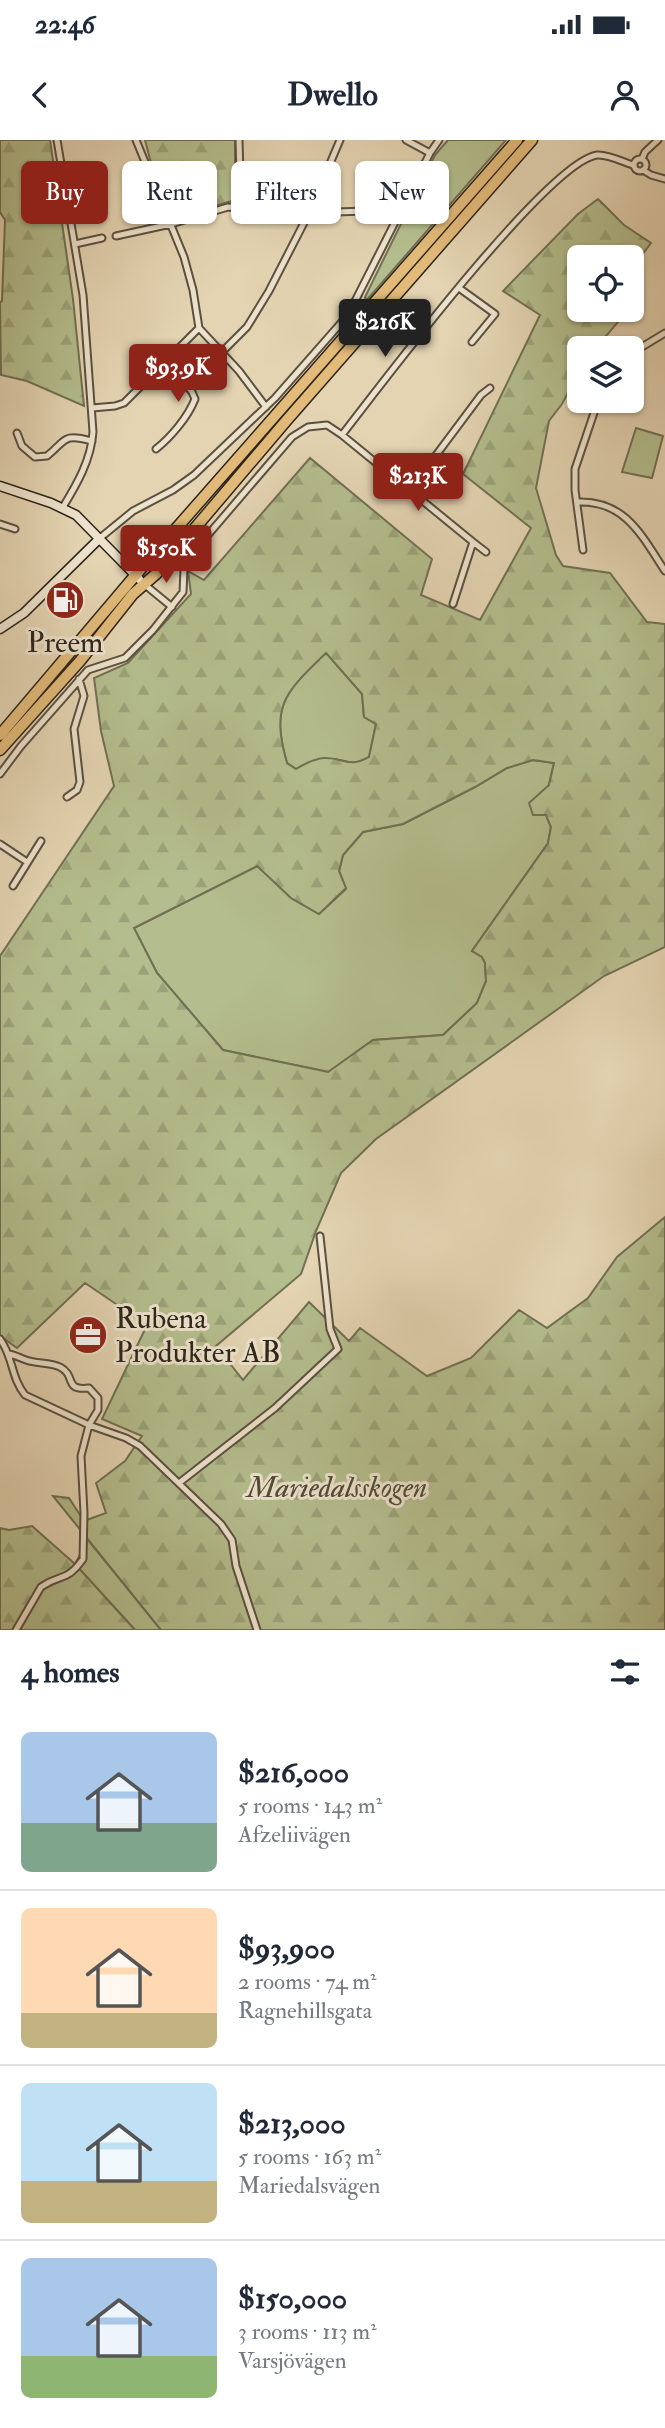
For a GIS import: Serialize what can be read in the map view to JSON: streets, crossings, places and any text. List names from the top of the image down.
{
  "parks": ["Mariedalsskogen"],
  "places": {
    "fuel station": ["Preem"],
    "office": ["Rubena Produkter AB"]
  },
  "page": {
    "status": "22:46",
    "header": "Dwello",
    "chip": [
      "Buy",
      "Rent",
      "Filters",
      "New"
    ],
    "price": [
      "$216K",
      "$93.9K",
      "$213K",
      "$150K"
    ],
    "heading": "4 homes",
    "list": [
      {
        "name": "$216,000",
        "note": "5 rooms · 143 m² · Afzeliivägen"
      },
      {
        "name": "$93,900",
        "note": "2 rooms · 74 m² · Ragnehillsgata"
      },
      {
        "name": "$213,000",
        "note": "5 rooms · 163 m² · Mariedalsvägen"
      },
      {
        "name": "$150,000",
        "note": "3 rooms · 113 m² · Varsjövägen"
      }
    ]
  }
}
